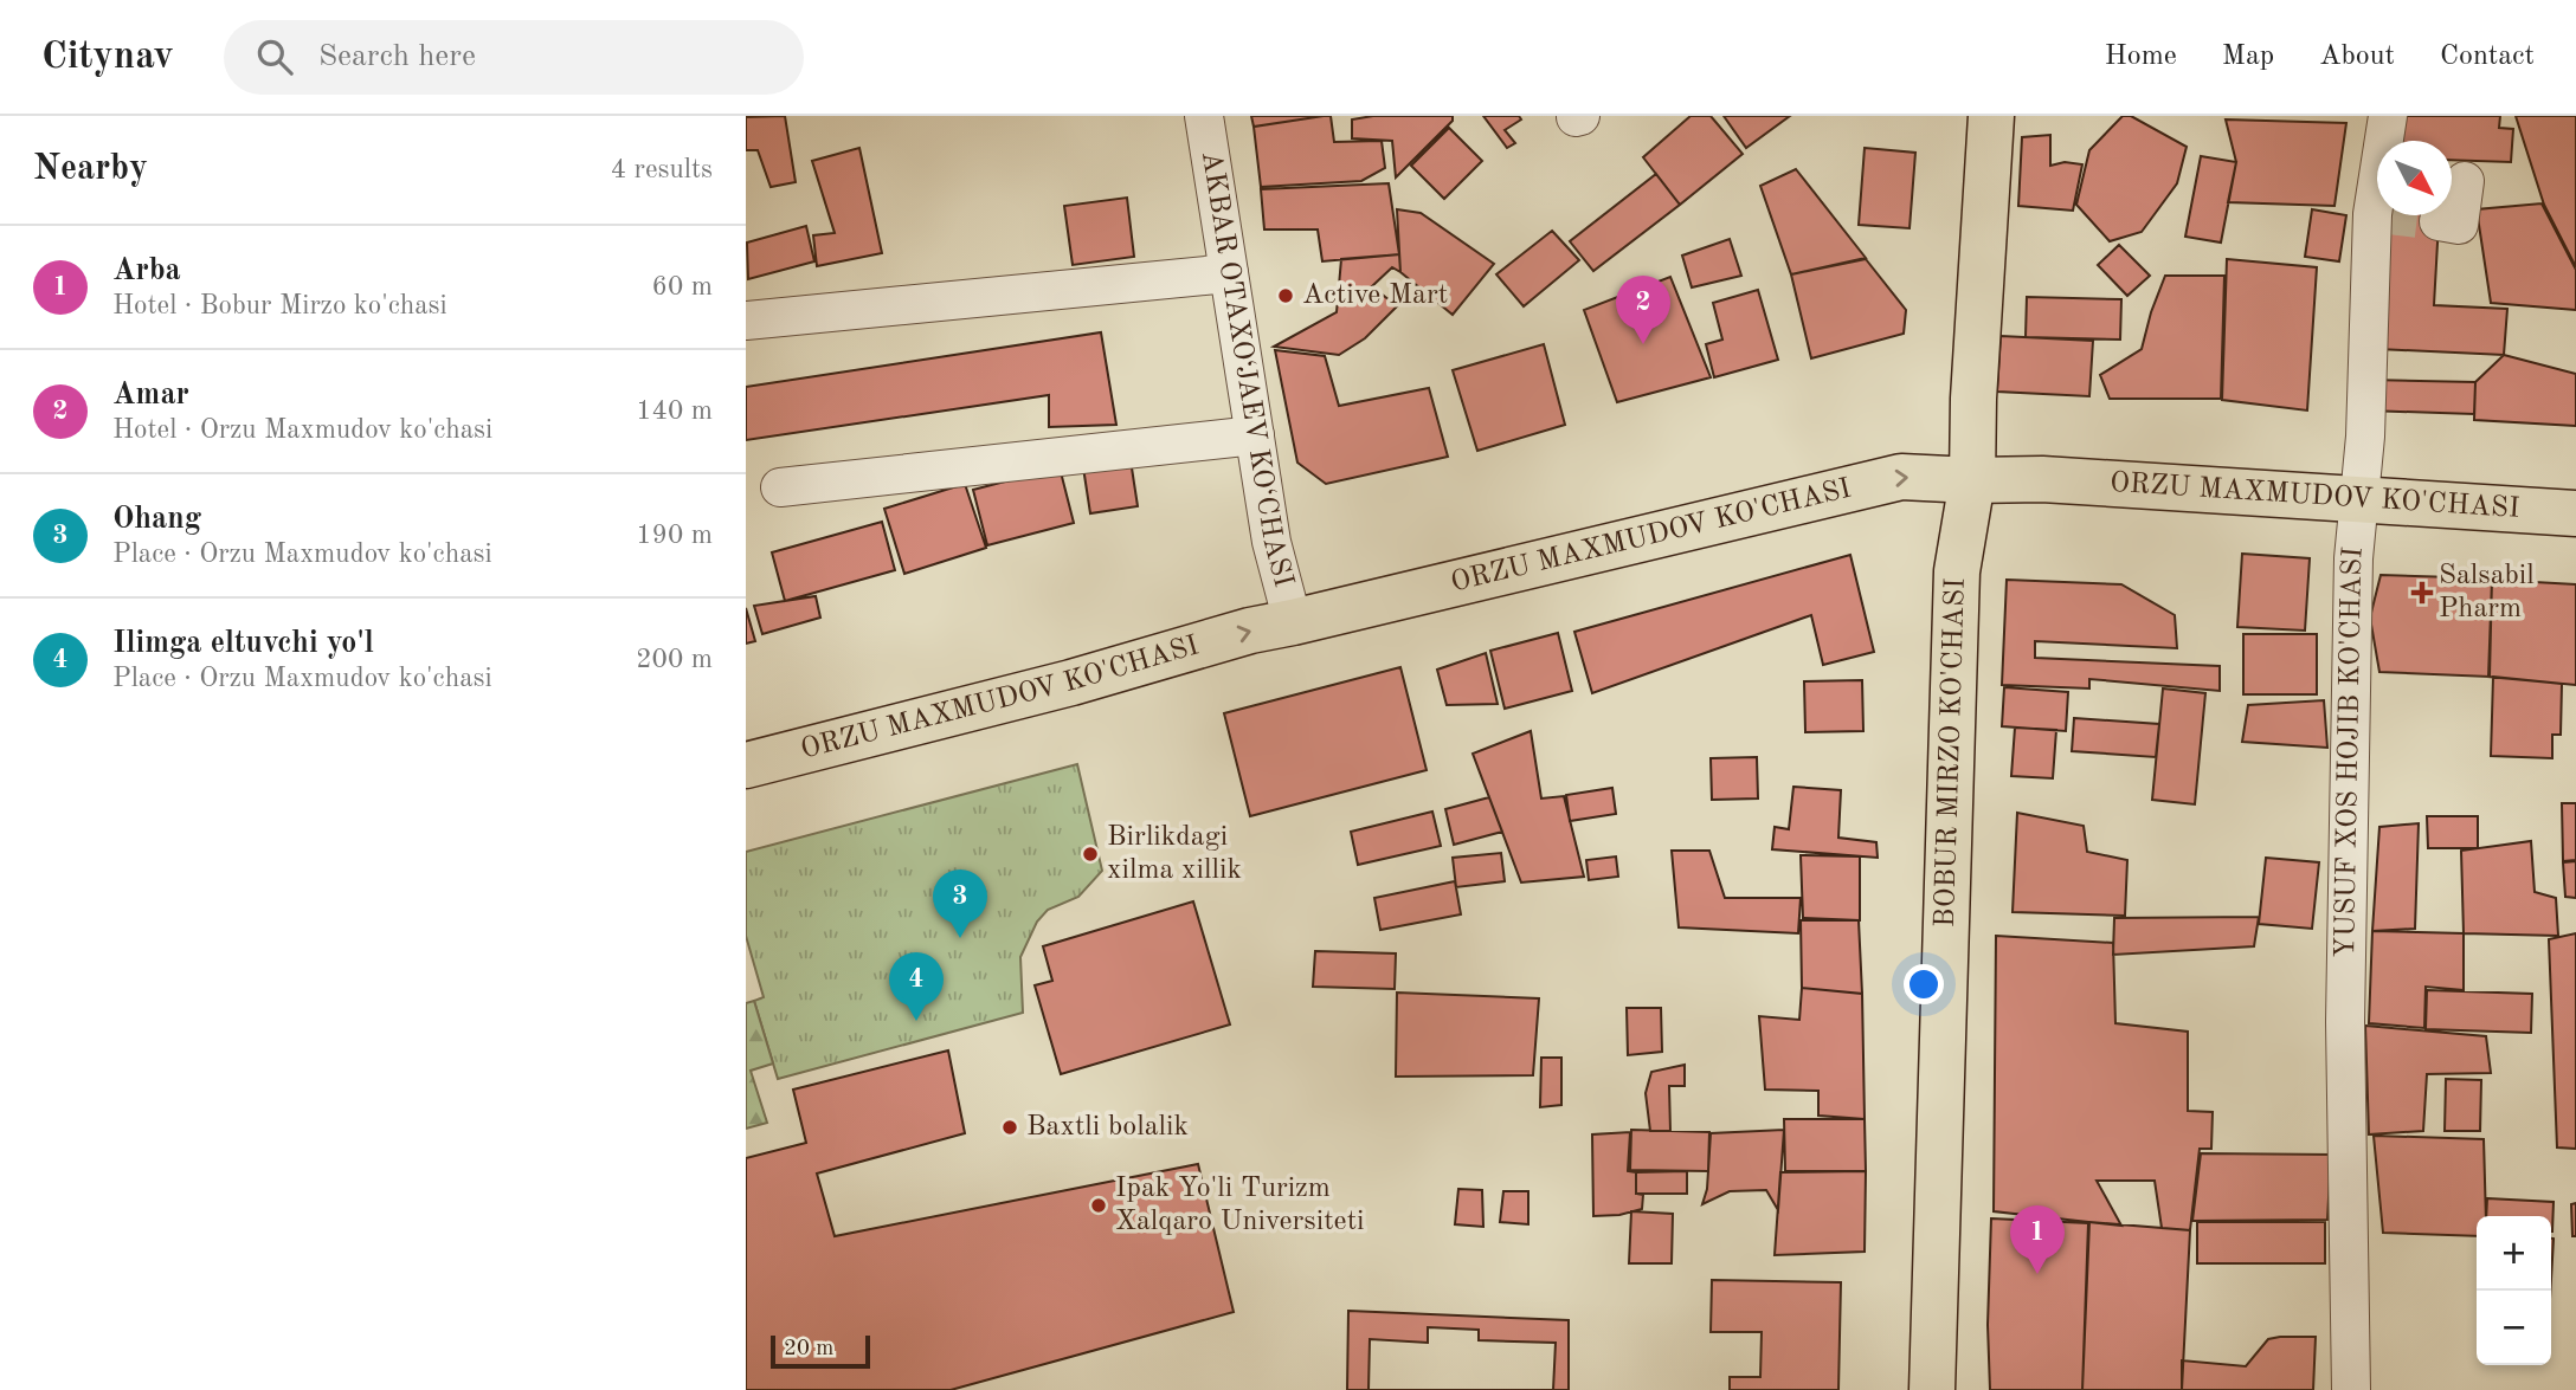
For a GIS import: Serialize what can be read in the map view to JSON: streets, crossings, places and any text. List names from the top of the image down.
{
  "streets": {
    "main road": ["ORZU MAXMUDOV KO'CHASI", "BOBUR MIRZO KO'CHASI"],
    "street": ["AKBAR OTAXO‘JAEV KO‘CHASI", "YUSUF XOS HOJIB KO'CHASI"]
  },
  "crossings": [
    ["AKBAR OTAXO‘JAEV KO‘CHASI", "ORZU MAXMUDOV KO'CHASI"],
    ["ORZU MAXMUDOV KO'CHASI", "BOBUR MIRZO KO'CHASI"],
    ["ORZU MAXMUDOV KO'CHASI", "YUSUF XOS HOJIB KO'CHASI"]
  ],
  "one_way": ["ORZU MAXMUDOV KO'CHASI"],
  "places": {
    "other": [
      "Active Mart",
      "Birlikdagi xilma xillik",
      "Baxtli bolalik",
      "Ipak Yo'li Turizm Xalqaro Universiteti"
    ],
    "health": ["Salsabil Pharm"]
  },
  "scale_bar": "20 m",
  "north": "bottom right",
  "page": {
    "header": "Citynav",
    "search": "Search here",
    "nav": [
      "Home",
      "Map",
      "About",
      "Contact"
    ],
    "heading": ["Nearby", "4 results"],
    "list": [
      {
        "mark": "1",
        "name": "Arba",
        "note": "Hotel · Bobur Mirzo ko'chasi",
        "value": "60 m"
      },
      {
        "mark": "2",
        "name": "Amar",
        "note": "Hotel · Orzu Maxmudov ko'chasi",
        "value": "140 m"
      },
      {
        "mark": "3",
        "name": "Ohang",
        "note": "Place · Orzu Maxmudov ko'chasi",
        "value": "190 m"
      },
      {
        "mark": "4",
        "name": "Ilimga eltuvchi yo'l",
        "note": "Place · Orzu Maxmudov ko'chasi",
        "value": "200 m"
      }
    ],
    "pins": [
      "2",
      "3",
      "4",
      "1"
    ],
    "map_buttons": ["+", "−"],
    "scale": "20 m"
  }
}
